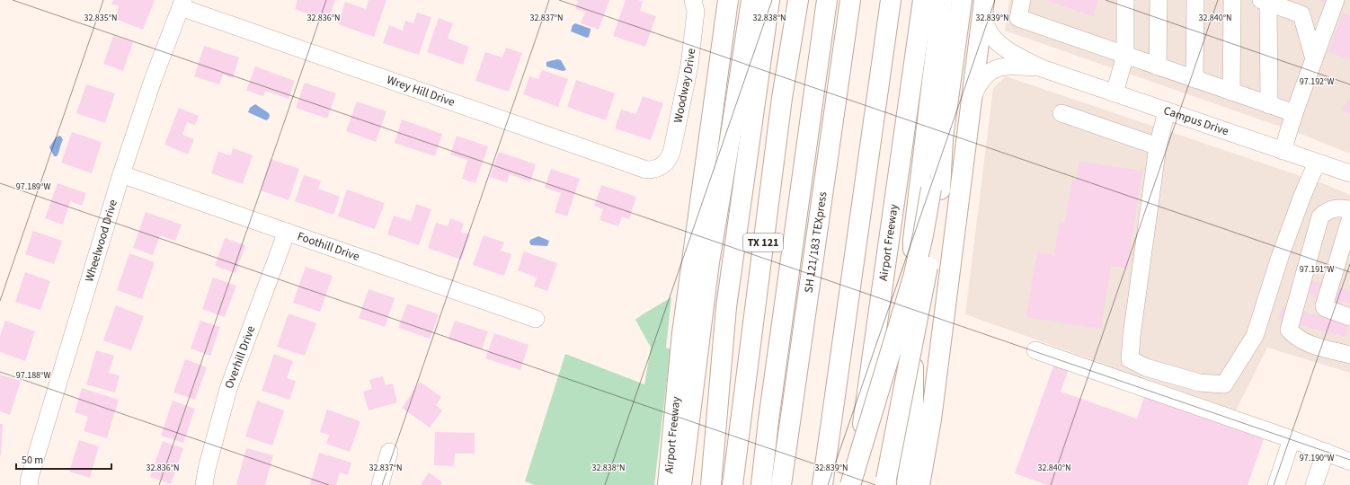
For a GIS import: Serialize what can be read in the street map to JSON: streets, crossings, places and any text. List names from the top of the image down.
{
  "streets": {
    "main road": ["TX 121", "SH 121/183 TEXpress", "Airport Freeway"],
    "street": [
      "Woodway Drive",
      "Wrey Hill Drive",
      "Campus Drive",
      "Wheelwood Drive",
      "Foothill Drive",
      "Overhill Drive"
    ]
  },
  "crossings": [
    ["Woodway Drive", "Wrey Hill Drive"],
    ["Wrey Hill Drive", "Wheelwood Drive"],
    ["Wheelwood Drive", "Foothill Drive"],
    ["Foothill Drive", "Overhill Drive"]
  ],
  "scale_bar": "50 m",
  "coordinates": [
    "32.836°N",
    "32.837°N",
    "32.838°N",
    "32.840°N",
    "32.835°N",
    "32.839°N",
    "97.192°W",
    "97.189°W",
    "97.191°W",
    "97.188°W",
    "97.190°W"
  ]
}
